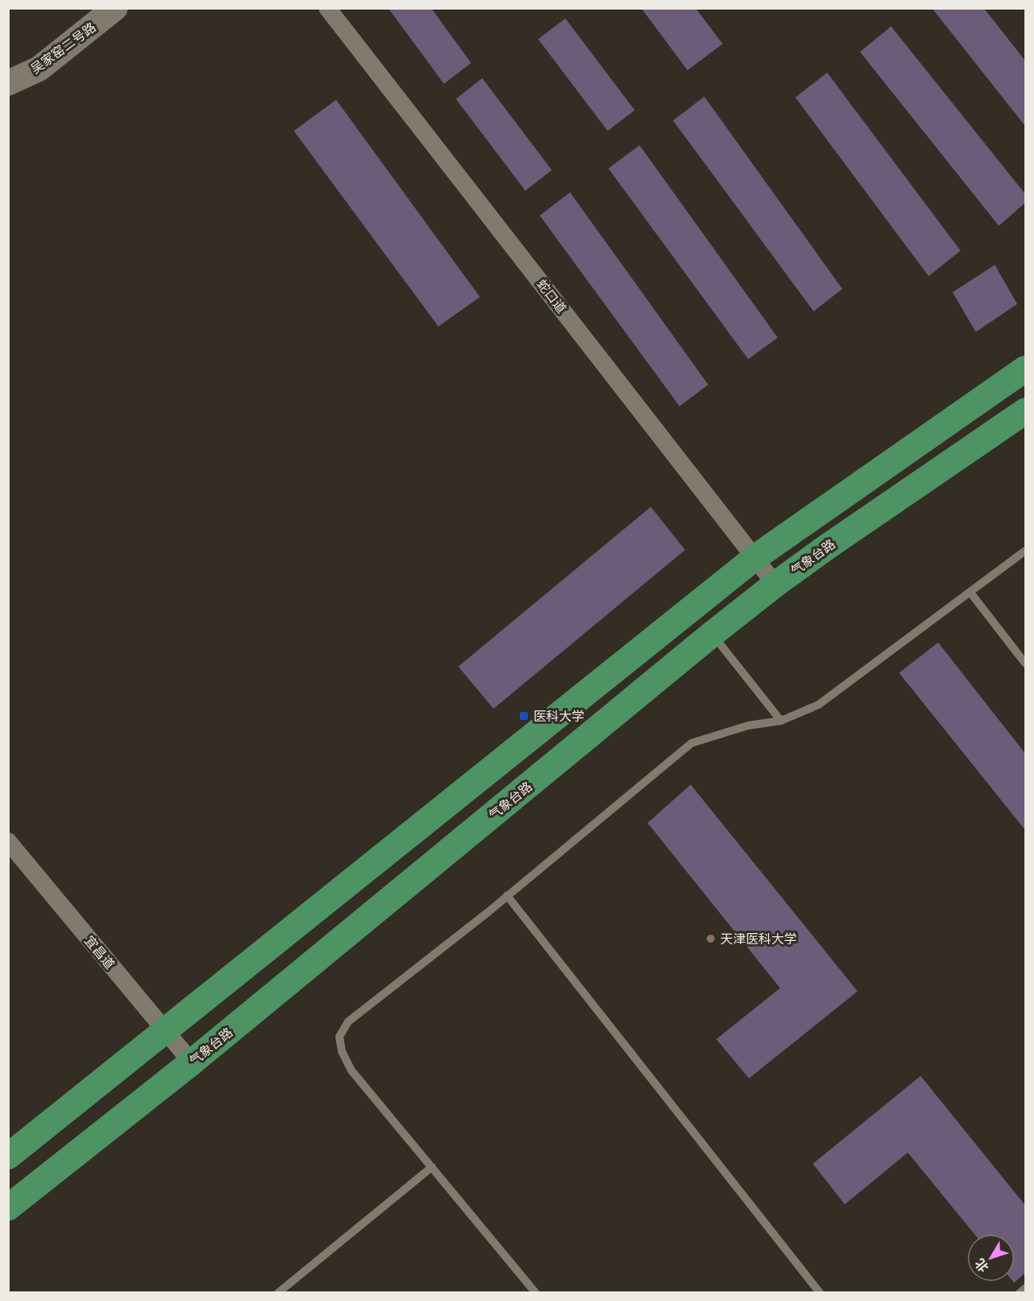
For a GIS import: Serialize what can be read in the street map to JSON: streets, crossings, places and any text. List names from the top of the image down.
{
  "streets": {
    "main road": ["气象台路"],
    "street": ["吴家窑二号路", "蛇口道", "宜昌道"]
  },
  "crossings": [
    ["蛇口道", "气象台路"],
    ["气象台路", "宜昌道"]
  ],
  "places": {
    "transit": ["医科大学"],
    "other": ["天津医科大学"]
  },
  "north": "bottom left"
}
